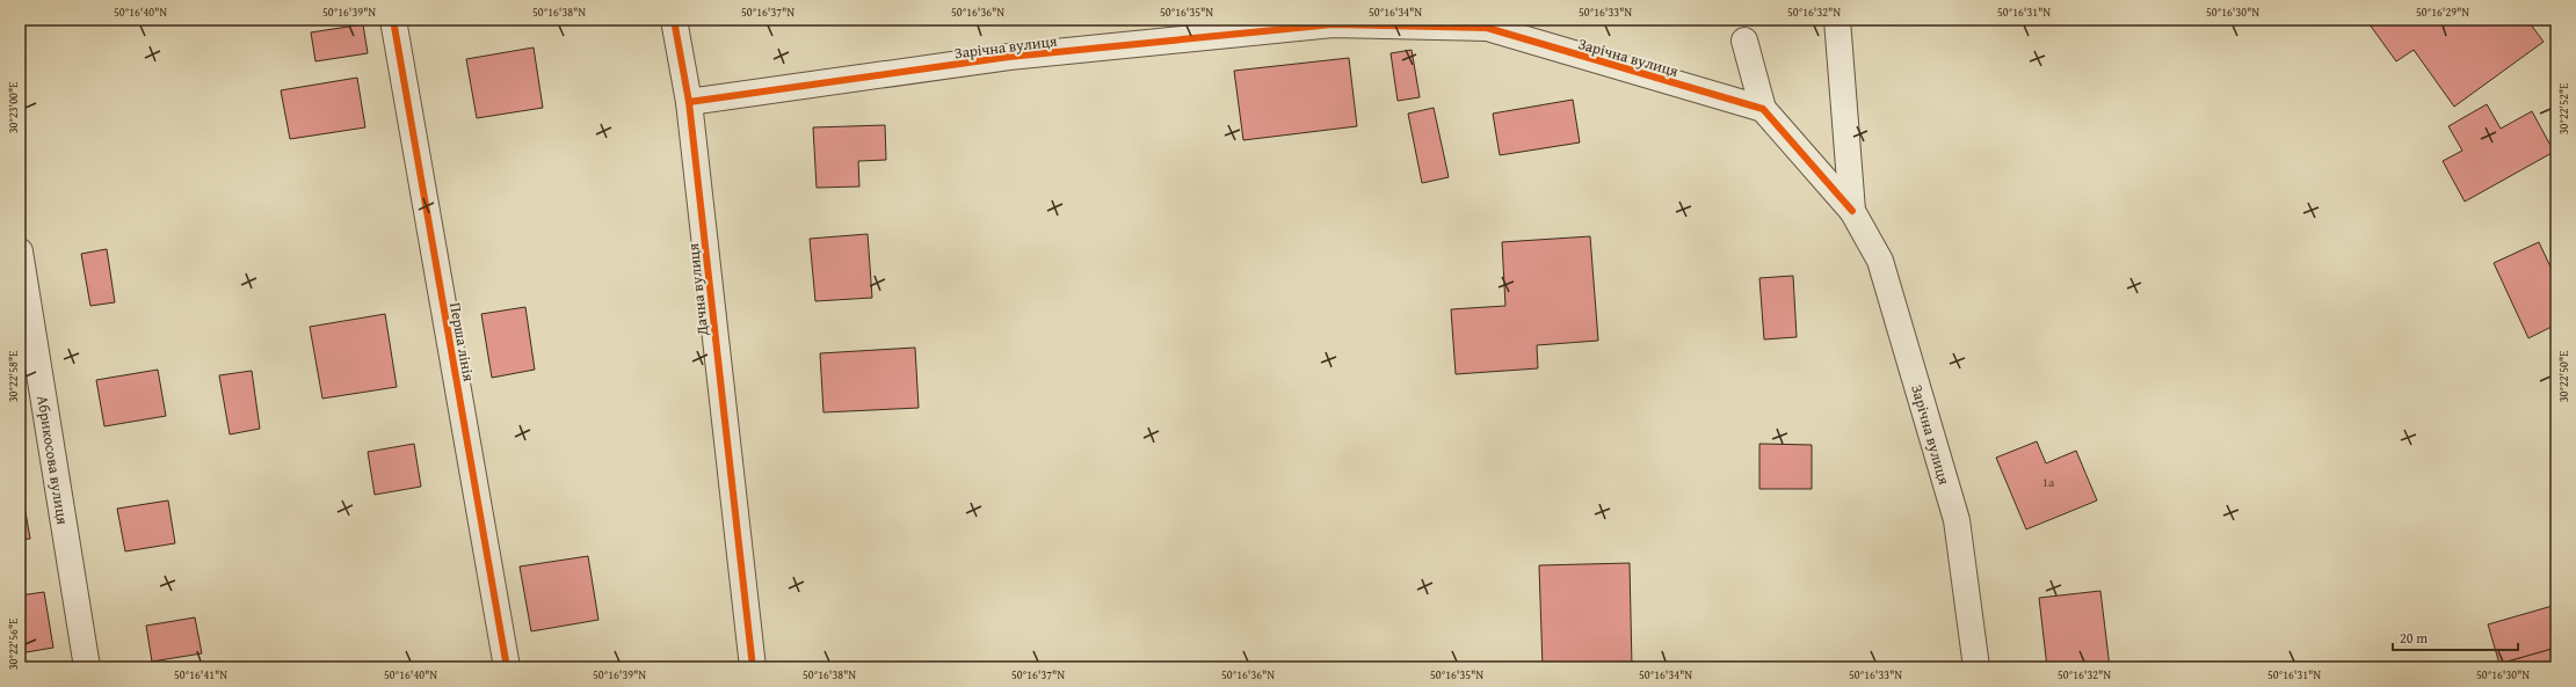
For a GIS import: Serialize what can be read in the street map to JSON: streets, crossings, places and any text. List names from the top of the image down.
{
  "streets": {
    "street": [
      "Зарічна вулиця",
      "Дачна вулиця",
      "Перша лінія",
      "Абрикосова вулиця"
    ]
  },
  "crossings": [
    ["Зарічна вулиця", "Дачна вулиця"]
  ],
  "house_numbers": ["1а"],
  "scale_bar": "20 m",
  "coordinates": [
    "50°16'40\"N",
    "50°16'39\"N",
    "50°16'38\"N",
    "50°16'37\"N",
    "50°16'36\"N",
    "50°16'35\"N",
    "50°16'34\"N",
    "50°16'33\"N",
    "50°16'32\"N",
    "50°16'31\"N",
    "50°16'30\"N",
    "50°16'29\"N",
    "30°23'00\"E",
    "30°22'52\"E",
    "30°22'58\"E",
    "30°22'50\"E",
    "30°22'56\"E",
    "50°16'41\"N"
  ]
}
